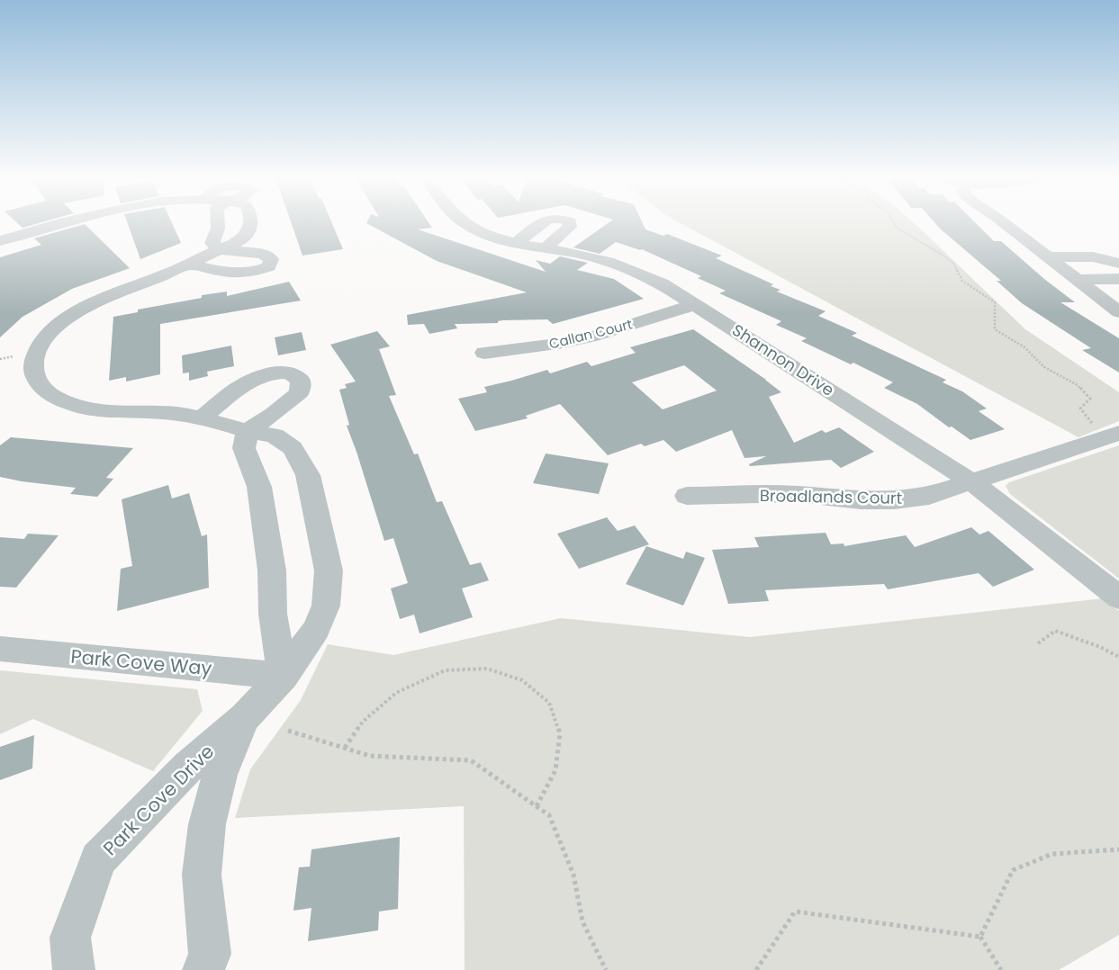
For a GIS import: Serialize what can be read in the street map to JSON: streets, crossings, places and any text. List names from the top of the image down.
{
  "streets": {
    "street": [
      "Callan Court",
      "Shannon Drive",
      "Broadlands Court",
      "Park Cove Way",
      "Park Cove Drive"
    ]
  },
  "crossings": [
    ["Callan Court", "Shannon Drive"],
    ["Shannon Drive", "Broadlands Court"],
    ["Park Cove Way", "Park Cove Drive"]
  ]
}
